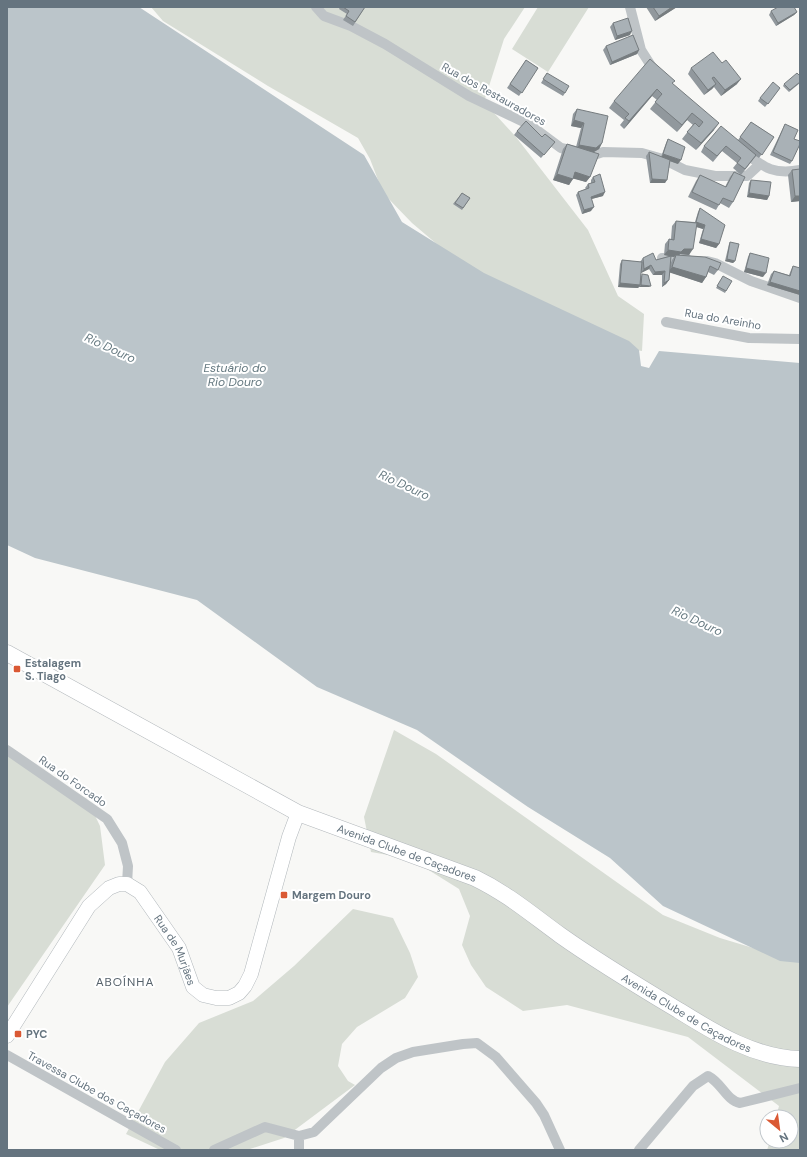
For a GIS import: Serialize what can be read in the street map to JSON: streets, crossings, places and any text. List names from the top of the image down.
{
  "streets": {
    "main road": ["Avenida Clube de Caçadores", "Rua de Murjães"],
    "street": [
      "Rua dos Restauradores",
      "Rua do Areinho",
      "Rua do Forcado",
      "Travessa Clube dos Caçadores"
    ]
  },
  "crossings": [
    ["Rua do Forcado", "Rua de Murjães"],
    ["Avenida Clube de Caçadores", "Rua de Murjães"]
  ],
  "districts": ["ABOÍNHA"],
  "water": ["Rio Douro", "Estuário do Rio Douro"],
  "places": {
    "transit": ["Estalagem S. Tiago", "Margem Douro", "PYC"]
  },
  "north": "bottom right"
}
